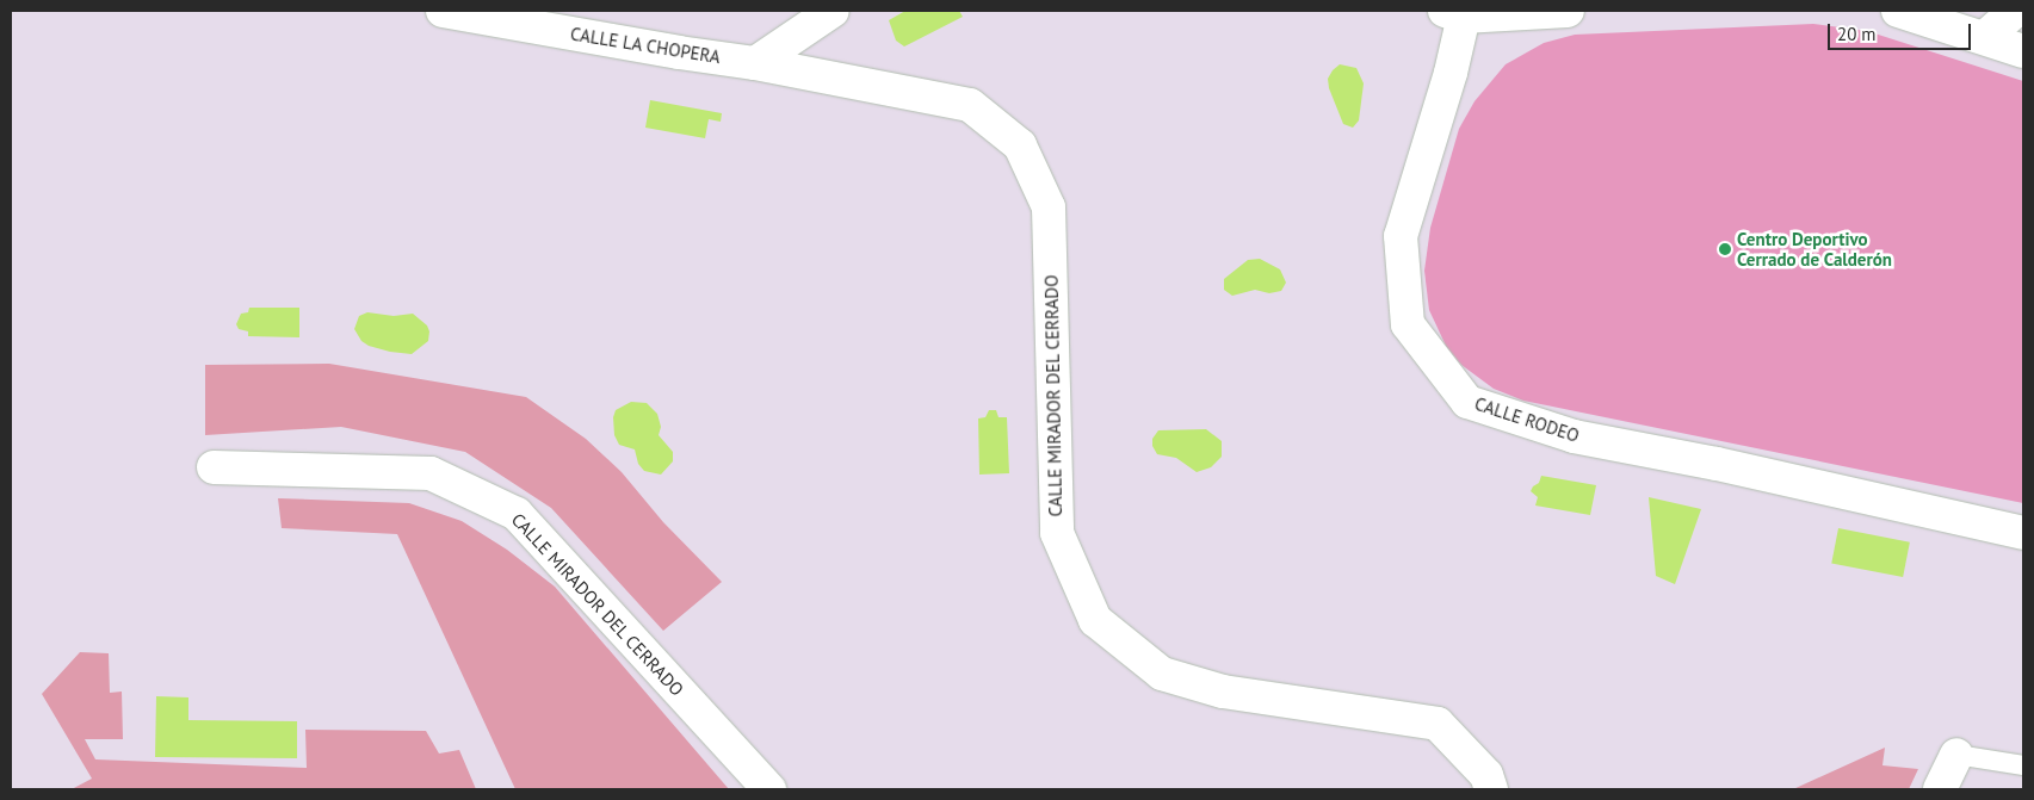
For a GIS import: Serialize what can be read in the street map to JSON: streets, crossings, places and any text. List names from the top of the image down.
{
  "streets": {
    "street": ["CALLE LA CHOPERA", "CALLE MIRADOR DEL CERRADO", "CALLE RODEO"]
  },
  "crossings": [
    ["CALLE LA CHOPERA", "CALLE MIRADOR DEL CERRADO"]
  ],
  "places": ["Centro Deportivo Cerrado de Calderón"],
  "scale_bar": "20 m"
}
